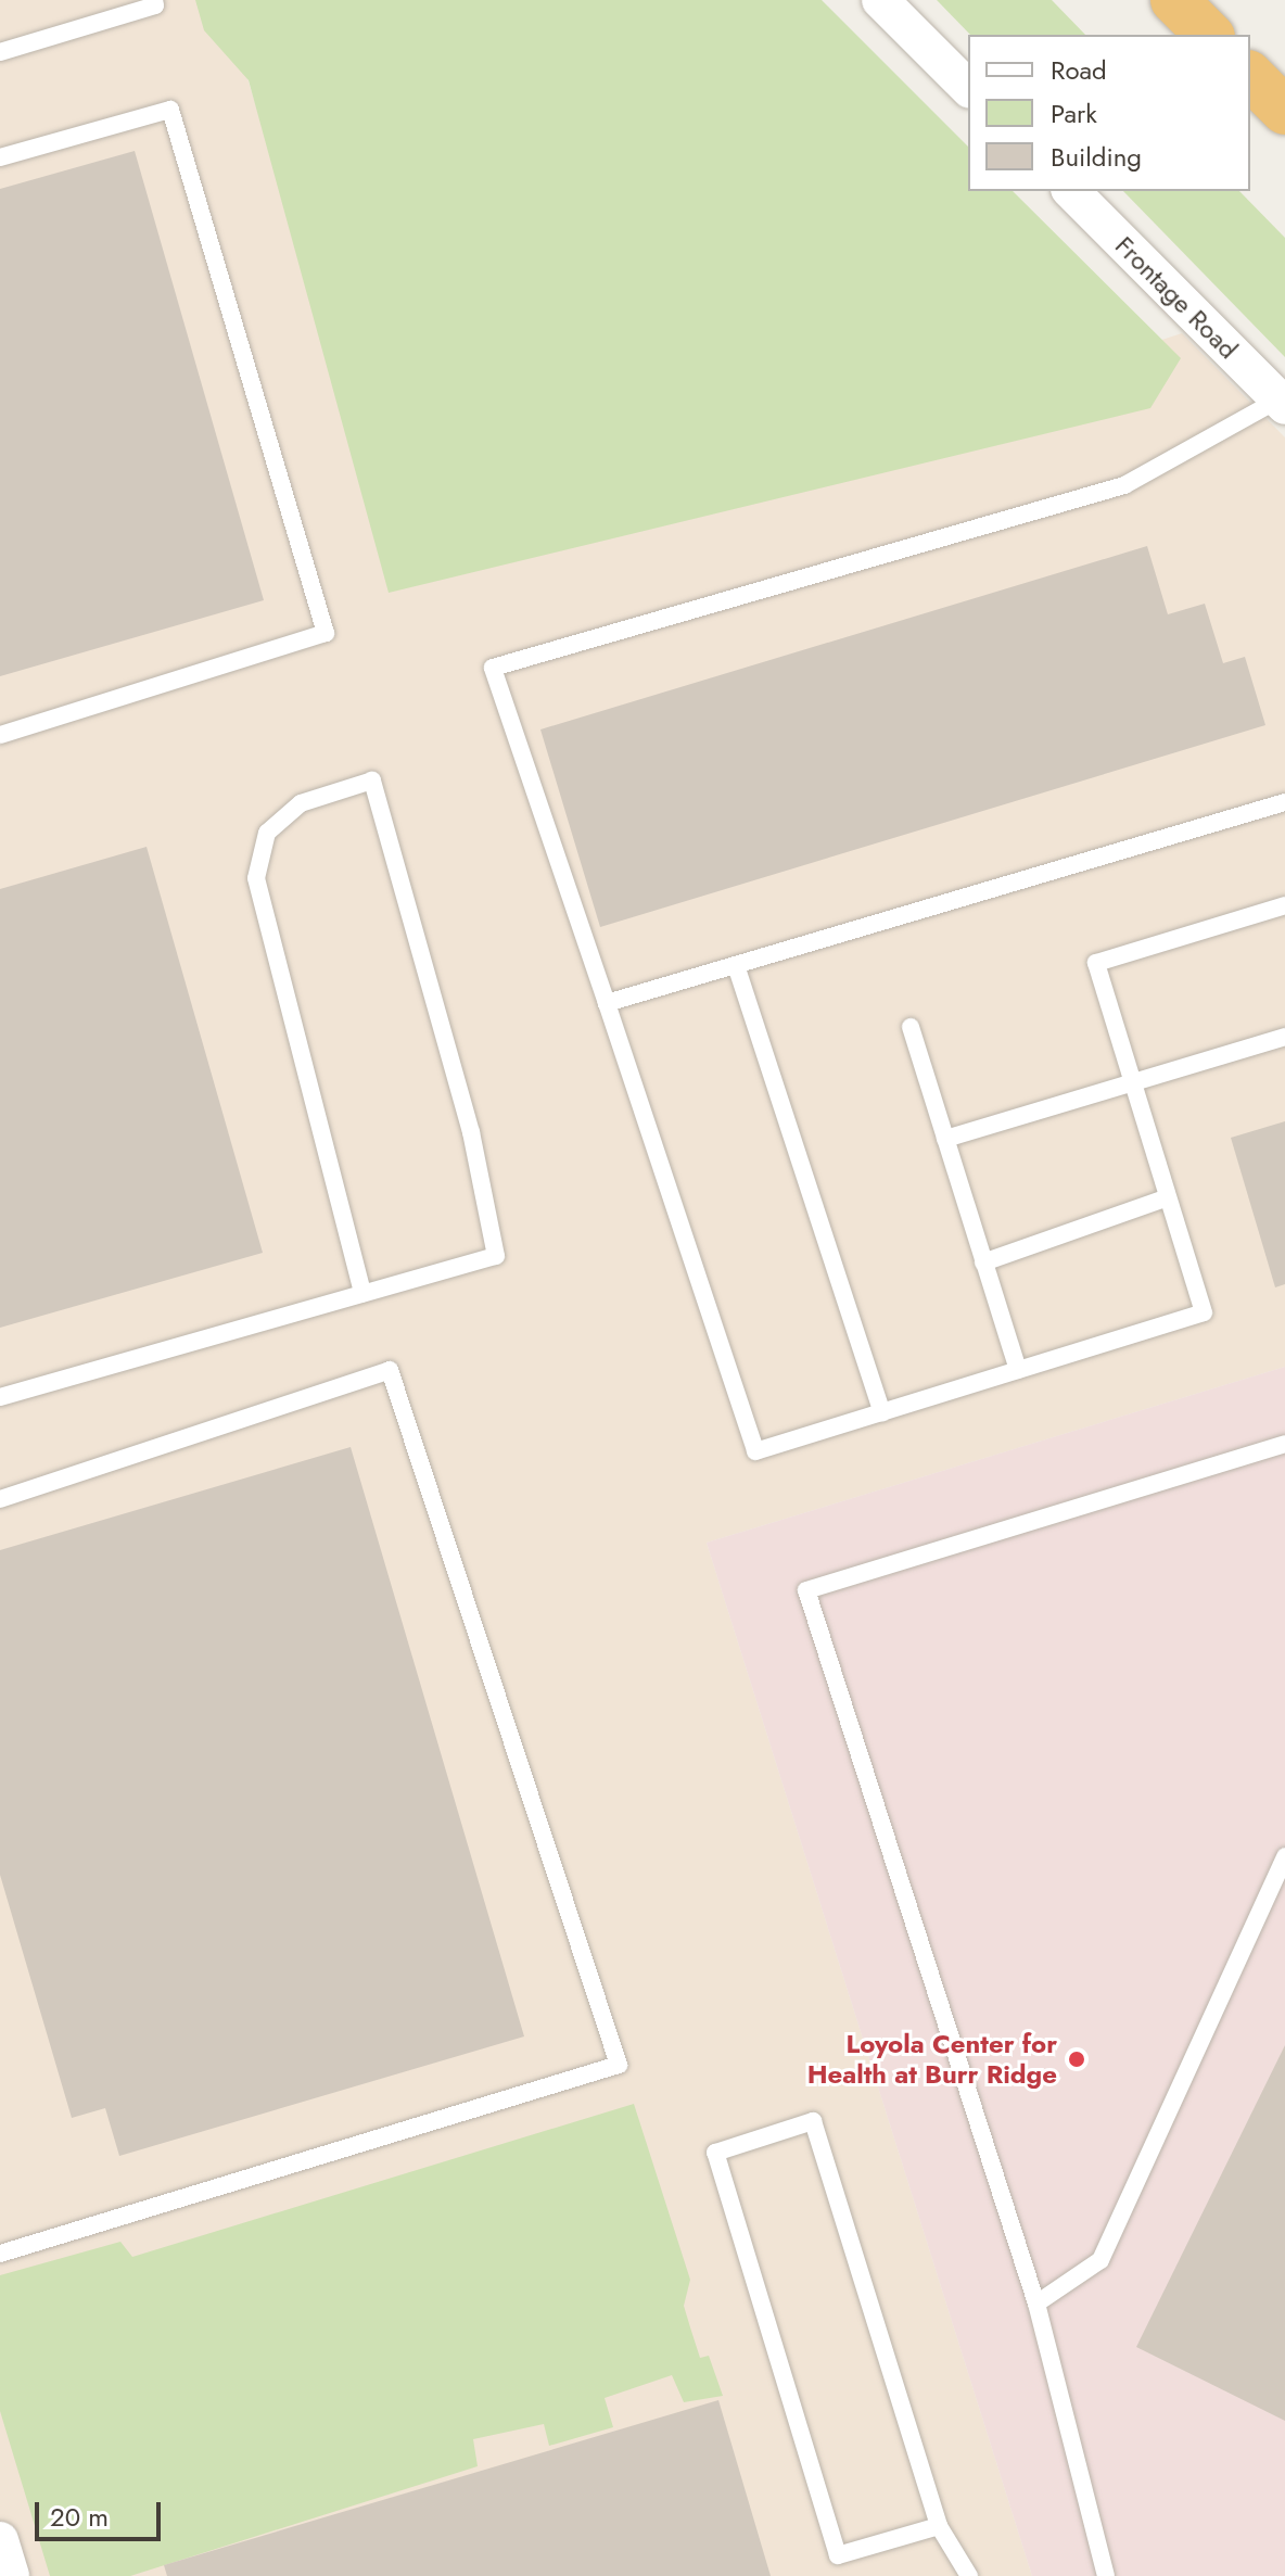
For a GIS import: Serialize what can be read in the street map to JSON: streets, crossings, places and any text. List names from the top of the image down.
{
  "streets": {
    "street": ["Frontage Road"]
  },
  "places": ["Loyola Center for Health at Burr Ridge"],
  "legend": ["Road", "Park", "Building"],
  "scale_bar": "20 m"
}
